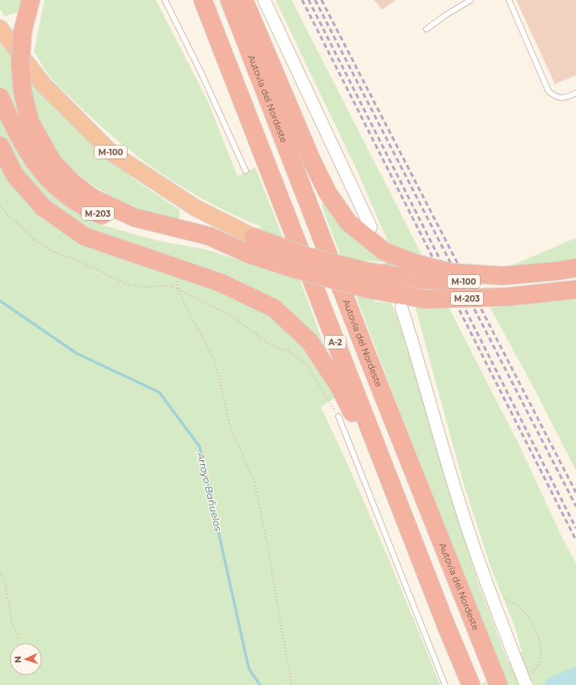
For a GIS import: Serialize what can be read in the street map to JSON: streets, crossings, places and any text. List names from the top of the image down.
{
  "streets": {
    "highway": [
      "Autovía del Nordeste",
      "M-100",
      "M-203",
      "A-2"
    ]
  },
  "crossings": [
    ["M-100", "M-203"]
  ],
  "water": ["Arroyo Bañuelos"],
  "north": "left"
}
